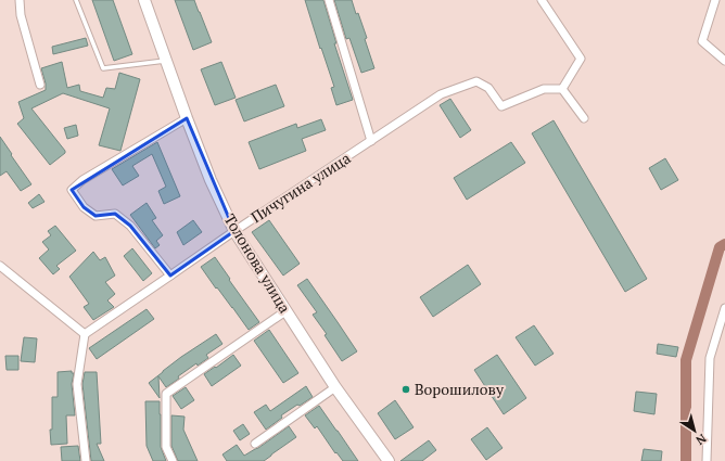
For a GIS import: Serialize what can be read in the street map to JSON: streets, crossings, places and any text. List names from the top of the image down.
{
  "streets": {
    "main road": ["Толонова улица"],
    "street": ["Пичугина улица"]
  },
  "crossings": [
    ["Пичугина улица", "Толонова улица"]
  ],
  "places": ["Ворошилову"],
  "north": "bottom right"
}
